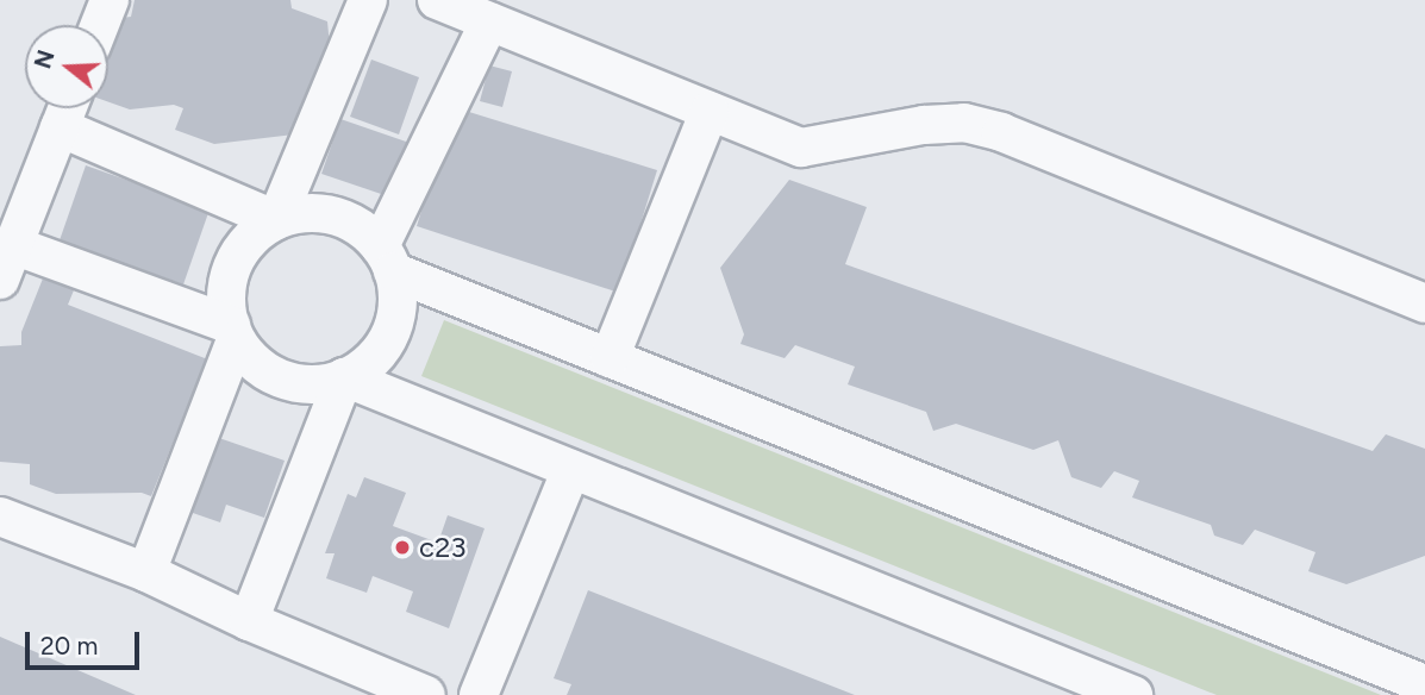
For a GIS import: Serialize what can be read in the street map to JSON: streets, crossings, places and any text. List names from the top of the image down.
{
  "places": ["c23"],
  "scale_bar": "20 m",
  "north": "left"
}
